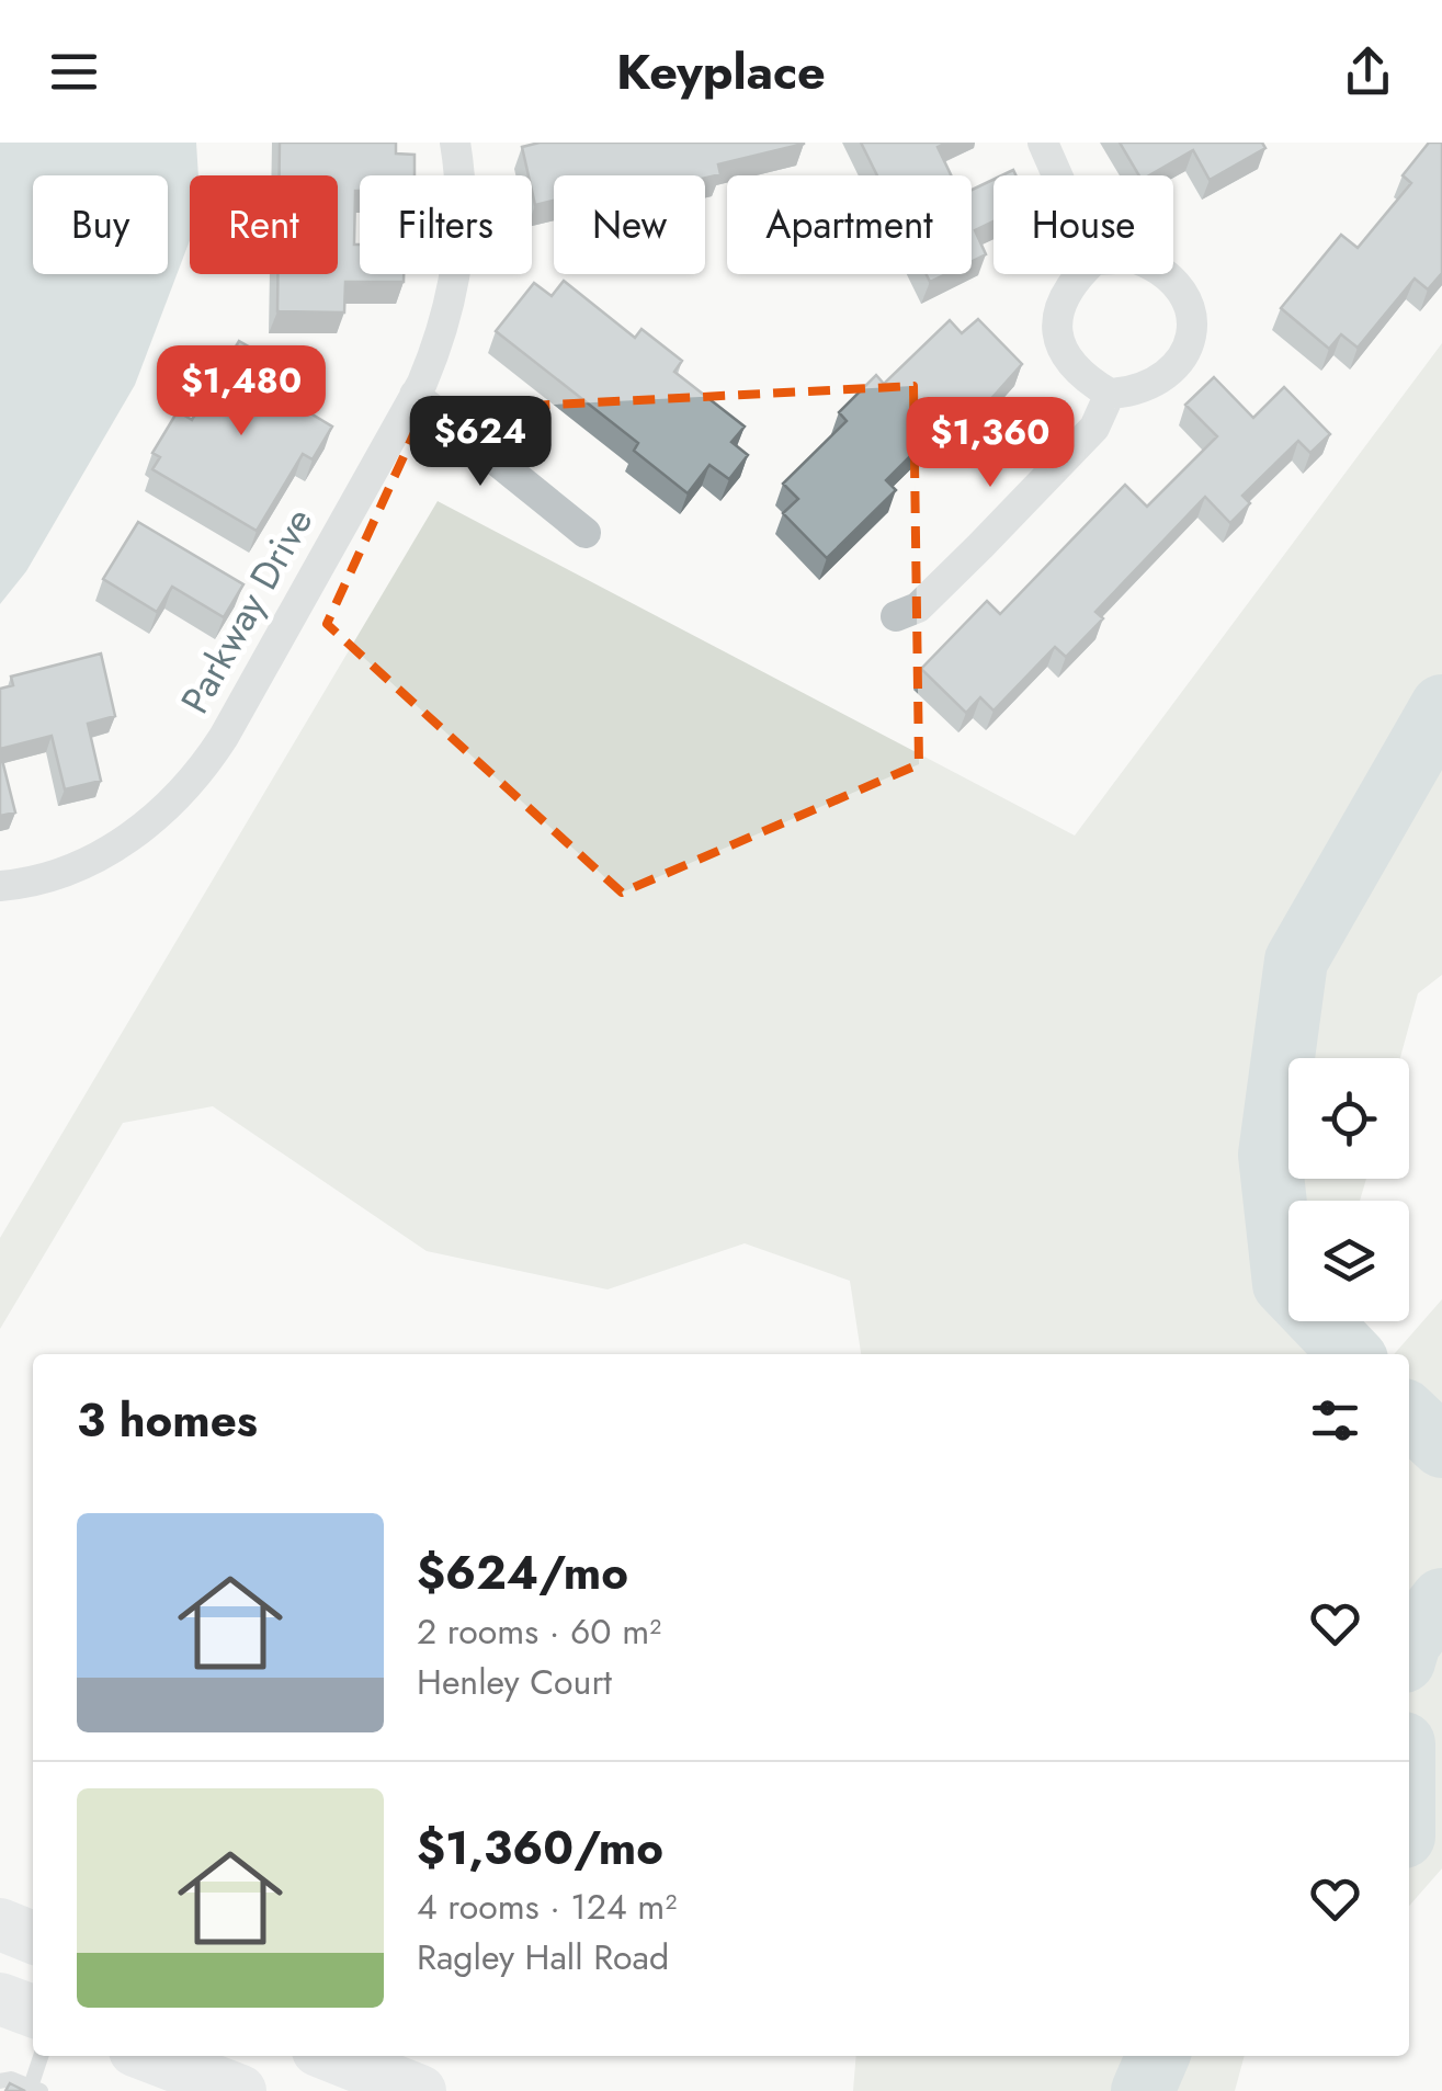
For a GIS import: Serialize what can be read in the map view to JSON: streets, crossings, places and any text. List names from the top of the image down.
{
  "streets": {
    "street": ["Parkway Drive"]
  },
  "page": {
    "header": "Keyplace",
    "chip": [
      "Buy",
      "Rent",
      "Filters",
      "New",
      "Apartment",
      "House"
    ],
    "price": ["$1,480", "$624", "$1,360"],
    "heading": "3 homes",
    "list": [
      {
        "name": "$624/mo",
        "note": "2 rooms · 60 m² · Henley Court"
      },
      {
        "name": "$1,360/mo",
        "note": "4 rooms · 124 m² · Ragley Hall Road"
      }
    ]
  }
}
